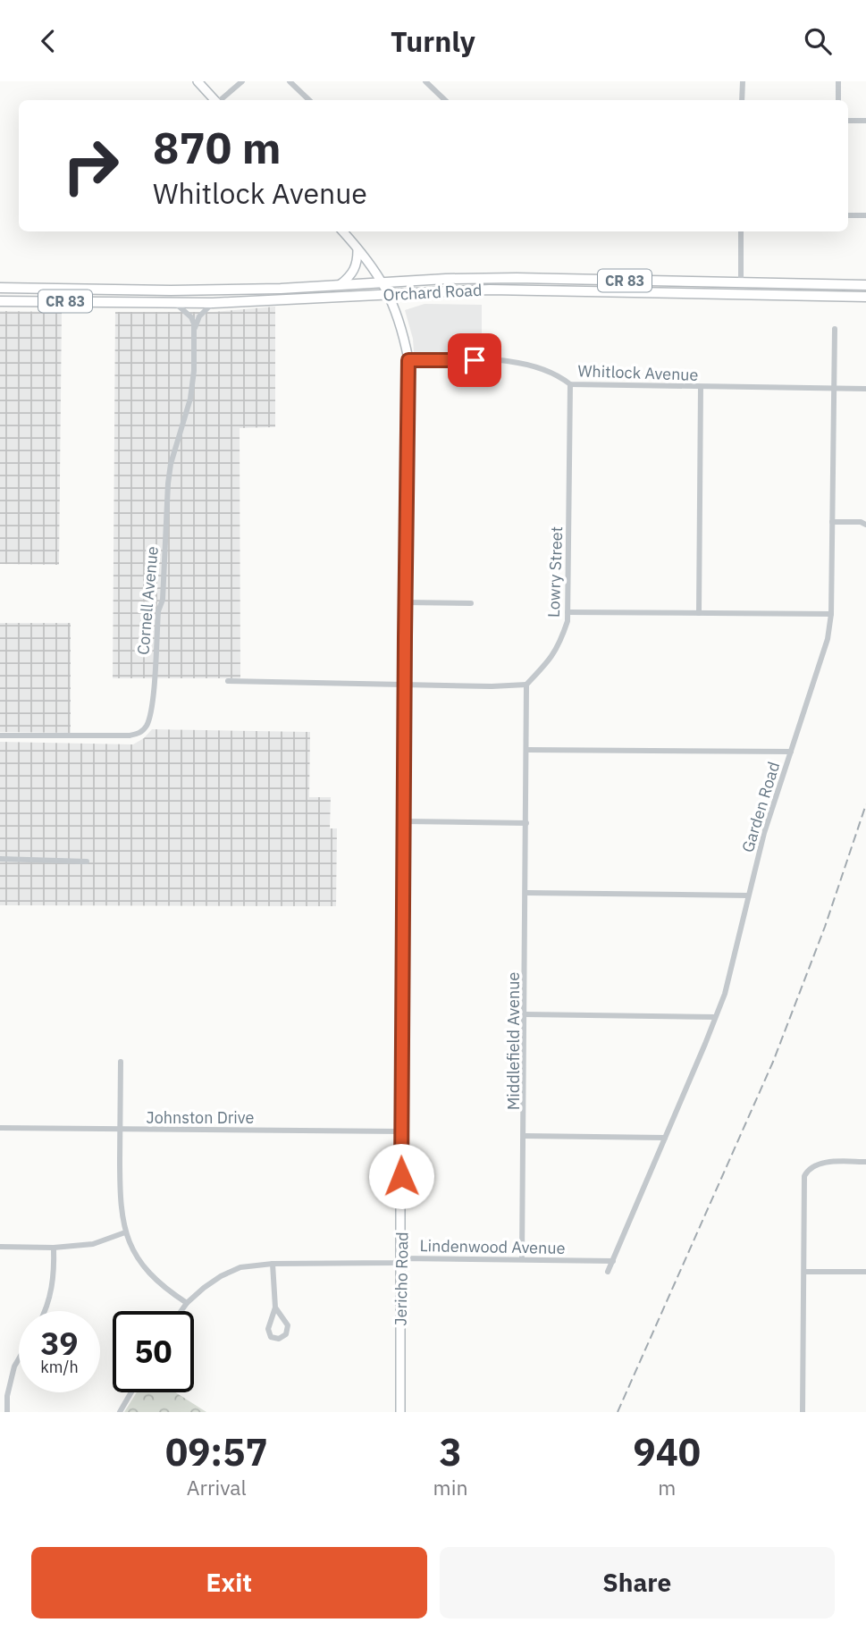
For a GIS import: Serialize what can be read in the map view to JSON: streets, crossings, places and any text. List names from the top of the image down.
{
  "streets": {
    "main road": ["CR 83", "Orchard Road", "Jericho Road"],
    "street": [
      "Whitlock Avenue",
      "Lowry Street",
      "Cornell Avenue",
      "Garden Road",
      "Middlefield Avenue",
      "Johnston Drive",
      "Lindenwood Avenue"
    ]
  },
  "crossings": [
    ["Orchard Road", "Jericho Road"],
    ["Whitlock Avenue", "Lowry Street"],
    ["Whitlock Avenue", "Garden Road"],
    ["Whitlock Avenue", "Jericho Road"],
    ["Garden Road", "Lindenwood Avenue"],
    ["Middlefield Avenue", "Lindenwood Avenue"],
    ["Johnston Drive", "Jericho Road"],
    ["Lindenwood Avenue", "Jericho Road"]
  ],
  "page": {
    "header": "Turnly",
    "turn": ["870 m", "Whitlock Avenue"],
    "speed": "39 km/h",
    "limit": "50",
    "eta": [
      "09:57",
      "Arrival",
      "3",
      "min",
      "940",
      "m"
    ],
    "buttons": ["Exit", "Share"]
  }
}
